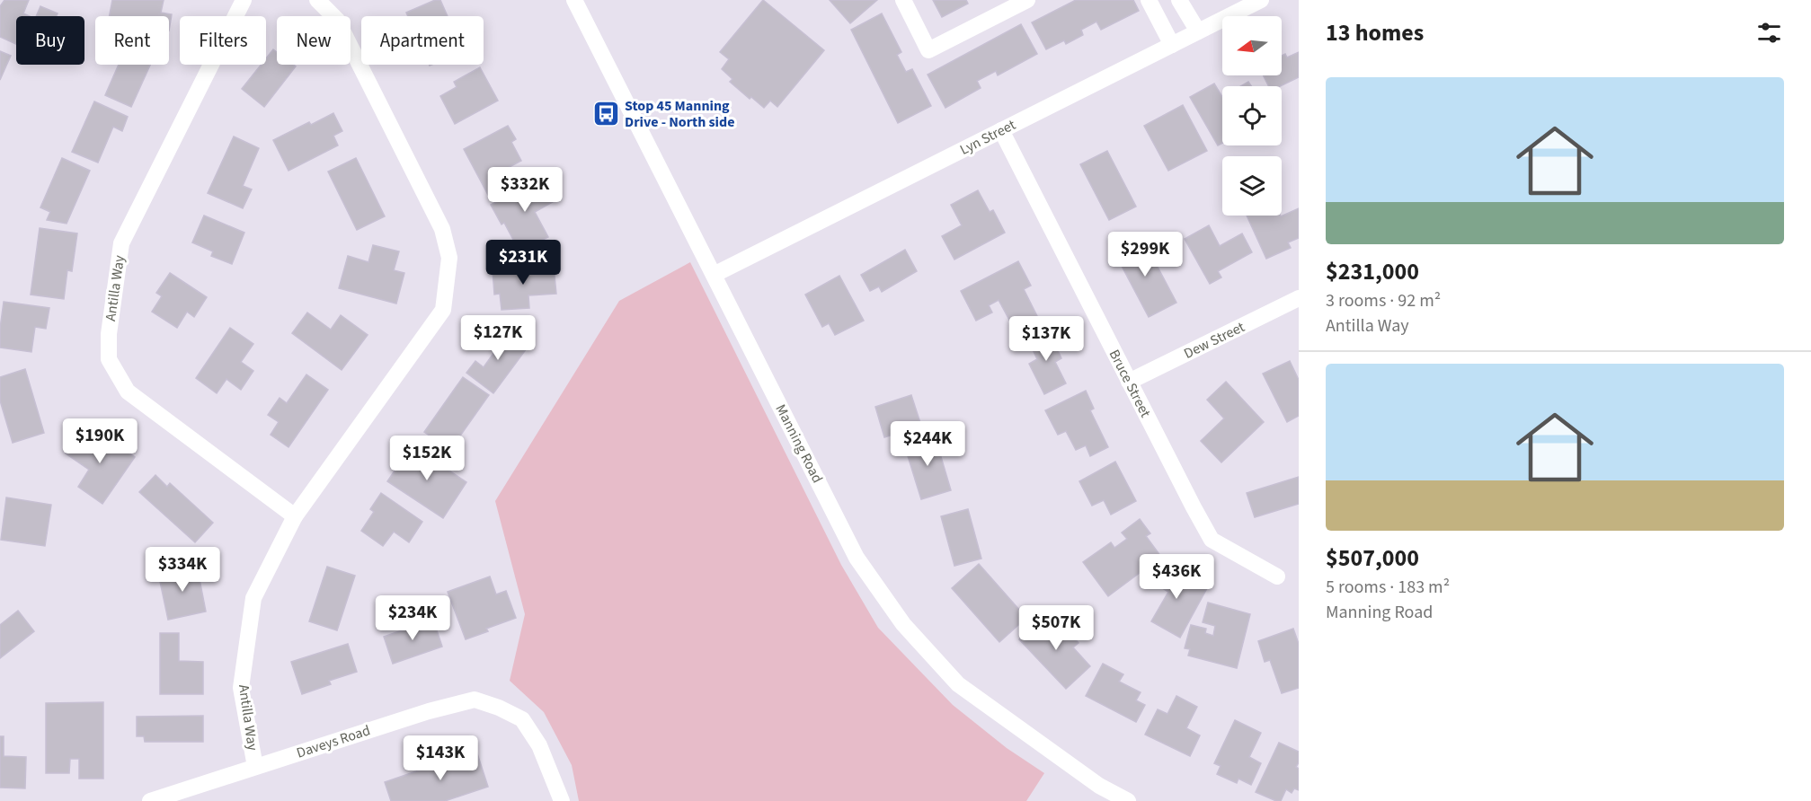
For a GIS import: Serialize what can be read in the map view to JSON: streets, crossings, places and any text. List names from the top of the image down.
{
  "streets": {
    "street": [
      "Lyn Street",
      "Antilla Way",
      "Dew Street",
      "Bruce Street",
      "Manning Road",
      "Daveys Road"
    ]
  },
  "crossings": [
    ["Lyn Street", "Bruce Street"],
    ["Lyn Street", "Manning Road"],
    ["Antilla Way", "Daveys Road"],
    ["Dew Street", "Bruce Street"]
  ],
  "places": {
    "bus stop": ["Stop 45 Manning Drive - North side"]
  },
  "north": "left",
  "page": {
    "heading": "13 homes",
    "chip": [
      "Buy",
      "Rent",
      "Filters",
      "New",
      "Apartment"
    ],
    "list": [
      {
        "name": "$231,000",
        "note": "3 rooms · 92 m² · Antilla Way"
      },
      {
        "name": "$507,000",
        "note": "5 rooms · 183 m² · Manning Road"
      }
    ],
    "price": [
      "$332K",
      "$299K",
      "$231K",
      "$127K",
      "$137K",
      "$190K",
      "$244K",
      "$152K",
      "$334K",
      "$436K",
      "$234K",
      "$507K",
      "$143K"
    ]
  }
}
